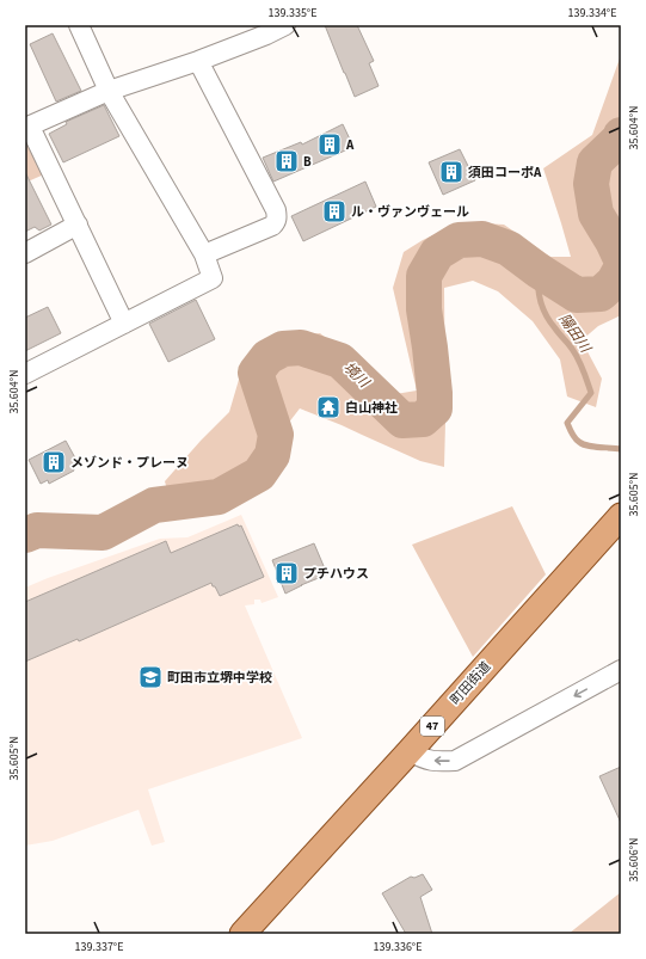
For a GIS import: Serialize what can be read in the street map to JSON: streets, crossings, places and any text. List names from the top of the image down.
{
  "streets": {
    "main road": ["町田街道", "47"]
  },
  "water": ["陽田川", "境川"],
  "places": {
    "building": [
      "A",
      "B",
      "須田コーポA",
      "ル・ヴァンヴェール",
      "メゾンド・プレーヌ",
      "プチハウス"
    ],
    "temple": ["白山神社"],
    "school or university": ["町田市立堺中学校"]
  },
  "coordinates": [
    "139.335°E",
    "139.334°E",
    "35.604°N",
    "35.605°N",
    "35.606°N",
    "139.337°E",
    "139.336°E"
  ]
}
